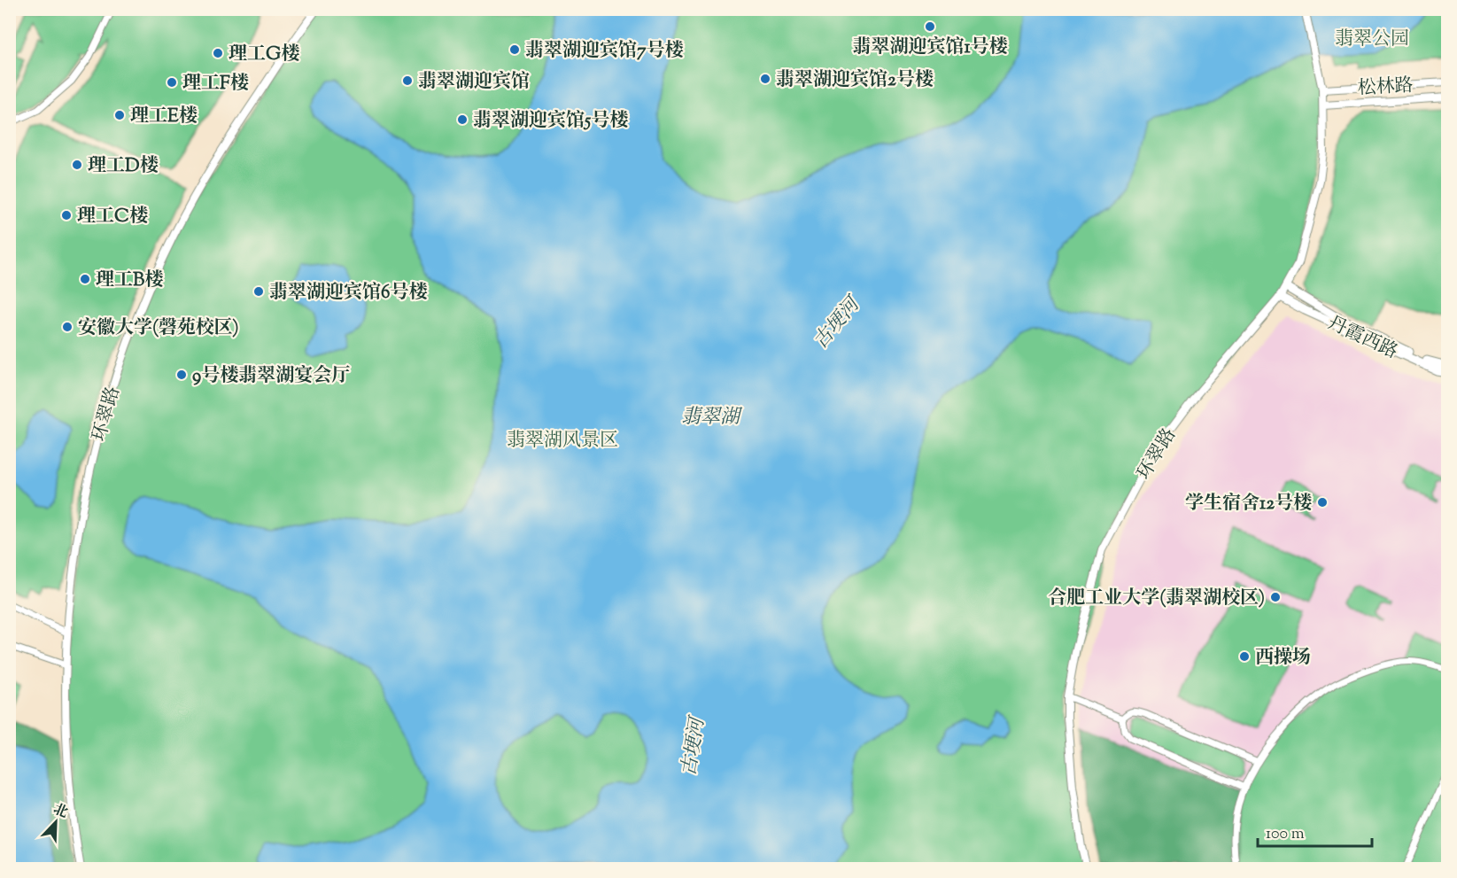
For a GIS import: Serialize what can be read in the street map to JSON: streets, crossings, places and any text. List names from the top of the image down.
{
  "streets": {
    "main road": ["丹霞西路"],
    "street": ["松林路", "环翠路"]
  },
  "crossings": [
    ["松林路", "环翠路"],
    ["丹霞西路", "环翠路"]
  ],
  "water": ["古埂河", "翡翠湖"],
  "parks": ["翡翠公园", "翡翠湖风景区"],
  "places": [
    "翡翠湖迎宾馆1号楼",
    "翡翠湖迎宾馆7号楼",
    "理工G楼",
    "翡翠湖迎宾馆2号楼",
    "翡翠湖迎宾馆",
    "理工F楼",
    "理工E楼",
    "翡翠湖迎宾馆5号楼",
    "理工D楼",
    "理工C楼",
    "理工B楼",
    "翡翠湖迎宾馆6号楼",
    "安徽大学(磬苑校区)",
    "9号楼翡翠湖宴会厅",
    "学生宿舍12号楼",
    "合肥工业大学(翡翠湖校区)",
    "西操场"
  ],
  "scale_bar": "100 m",
  "north": "top right"
}
